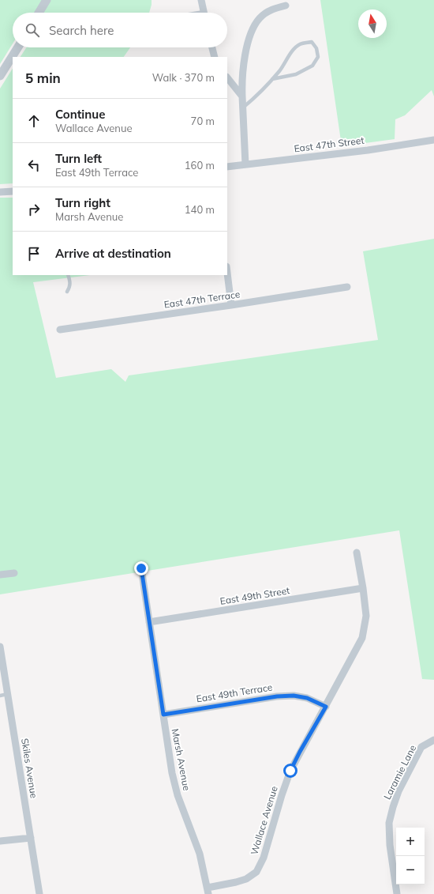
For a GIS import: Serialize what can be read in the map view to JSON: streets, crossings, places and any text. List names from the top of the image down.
{
  "streets": {
    "street": [
      "East 47th Street",
      "East 47th Terrace",
      "East 49th Street",
      "East 49th Terrace",
      "Marsh Avenue",
      "Skiles Avenue",
      "Laramie Lane",
      "Wallace Avenue"
    ]
  },
  "crossings": [
    ["East 49th Street", "Marsh Avenue"],
    ["East 49th Street", "Wallace Avenue"],
    ["East 49th Terrace", "Marsh Avenue"],
    ["East 49th Terrace", "Wallace Avenue"],
    ["Marsh Avenue", "Wallace Avenue"]
  ],
  "north": "top",
  "page": {
    "search": "Search here",
    "heading": ["5 min", "Walk · 370 m"],
    "list": [
      ["Continue", "Wallace Avenue", "70 m"],
      ["Turn left", "East 49th Terrace", "160 m"],
      ["Turn right", "Marsh Avenue", "140 m"],
      "Arrive at destination"
    ],
    "map_buttons": ["+", "−"]
  }
}
